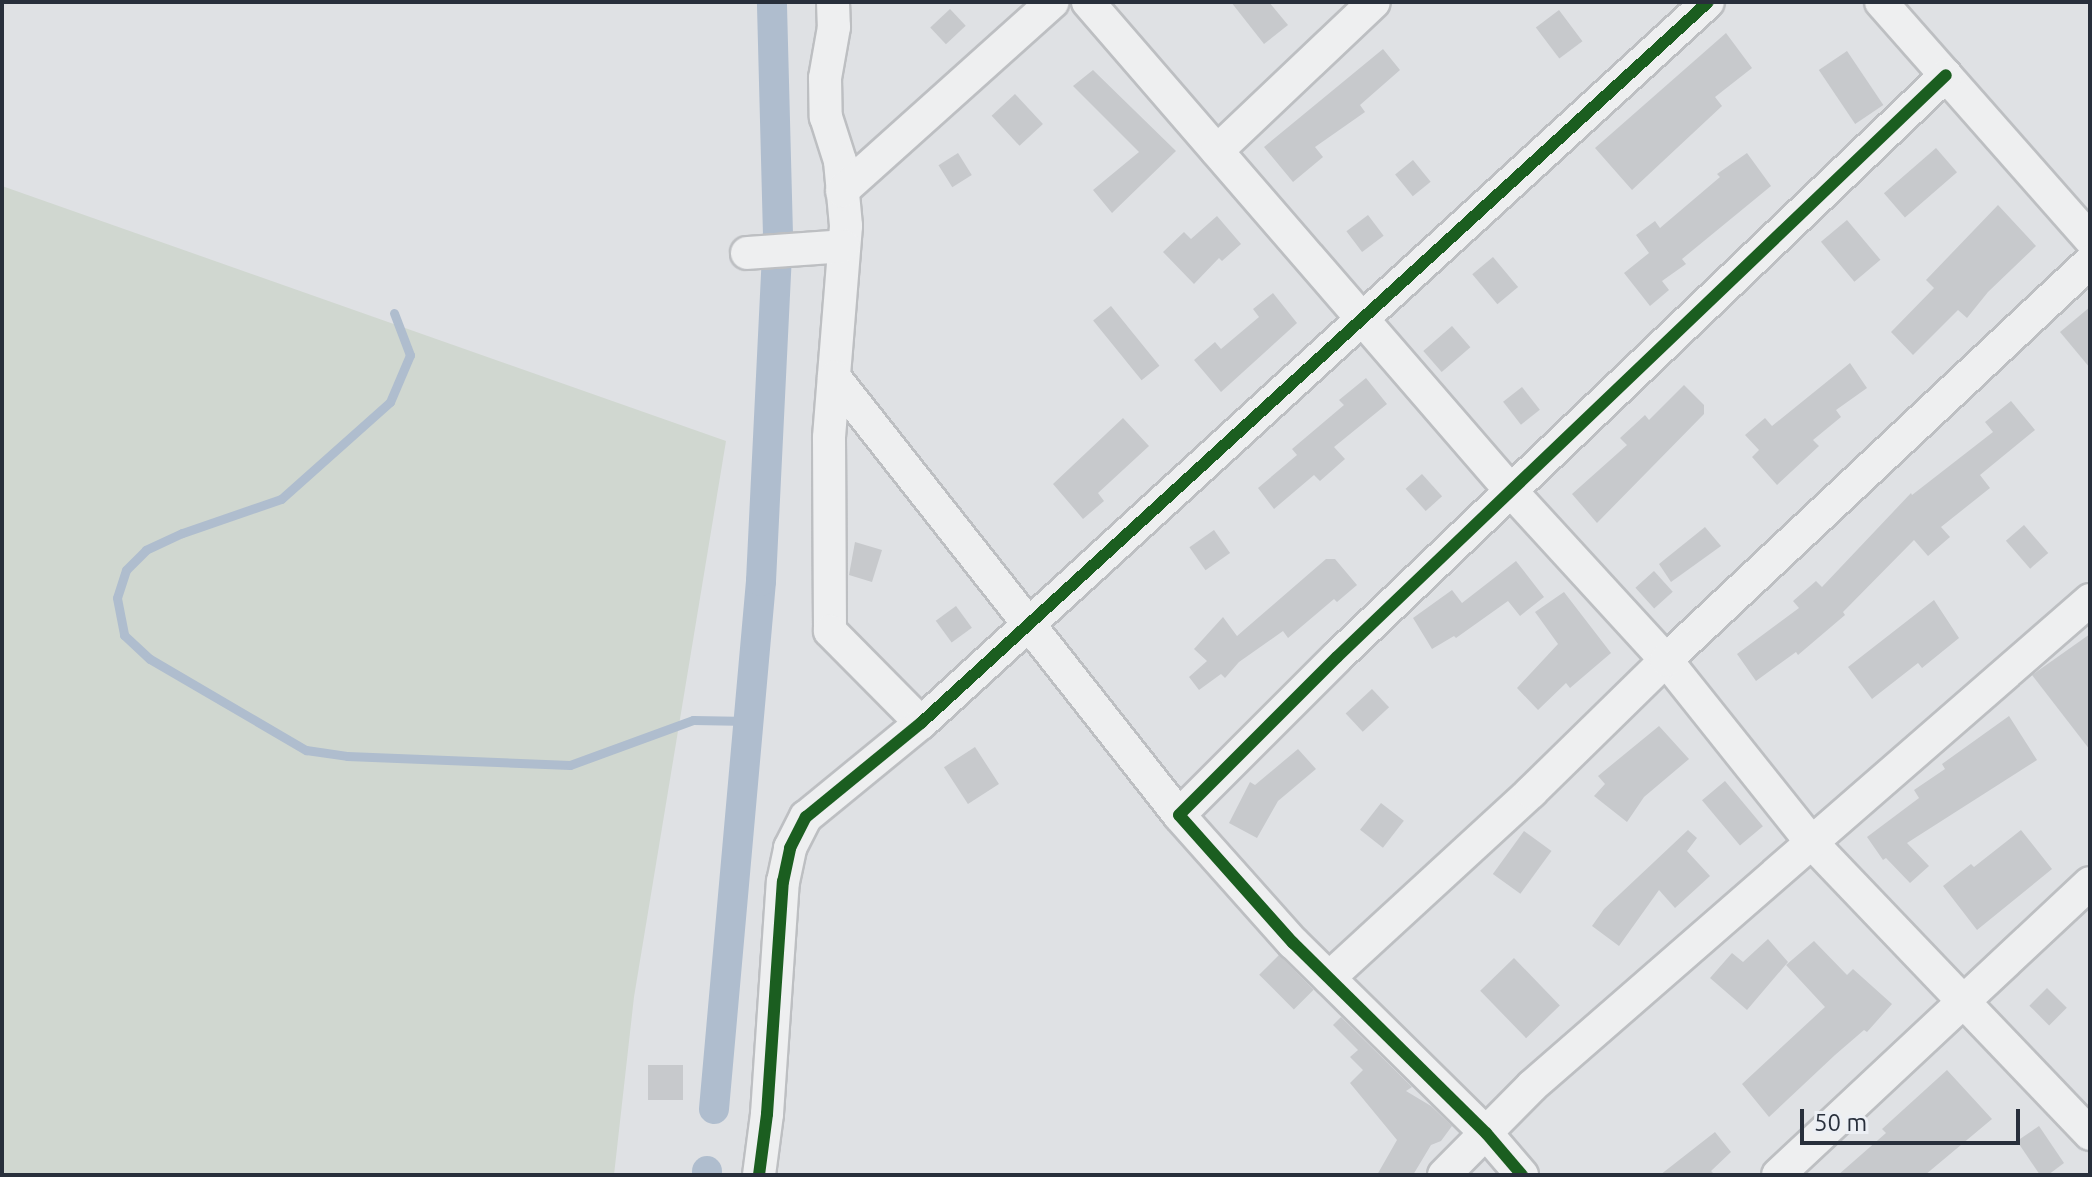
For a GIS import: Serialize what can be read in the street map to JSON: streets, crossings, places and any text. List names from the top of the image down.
{
  "scale_bar": "50 m"
}
